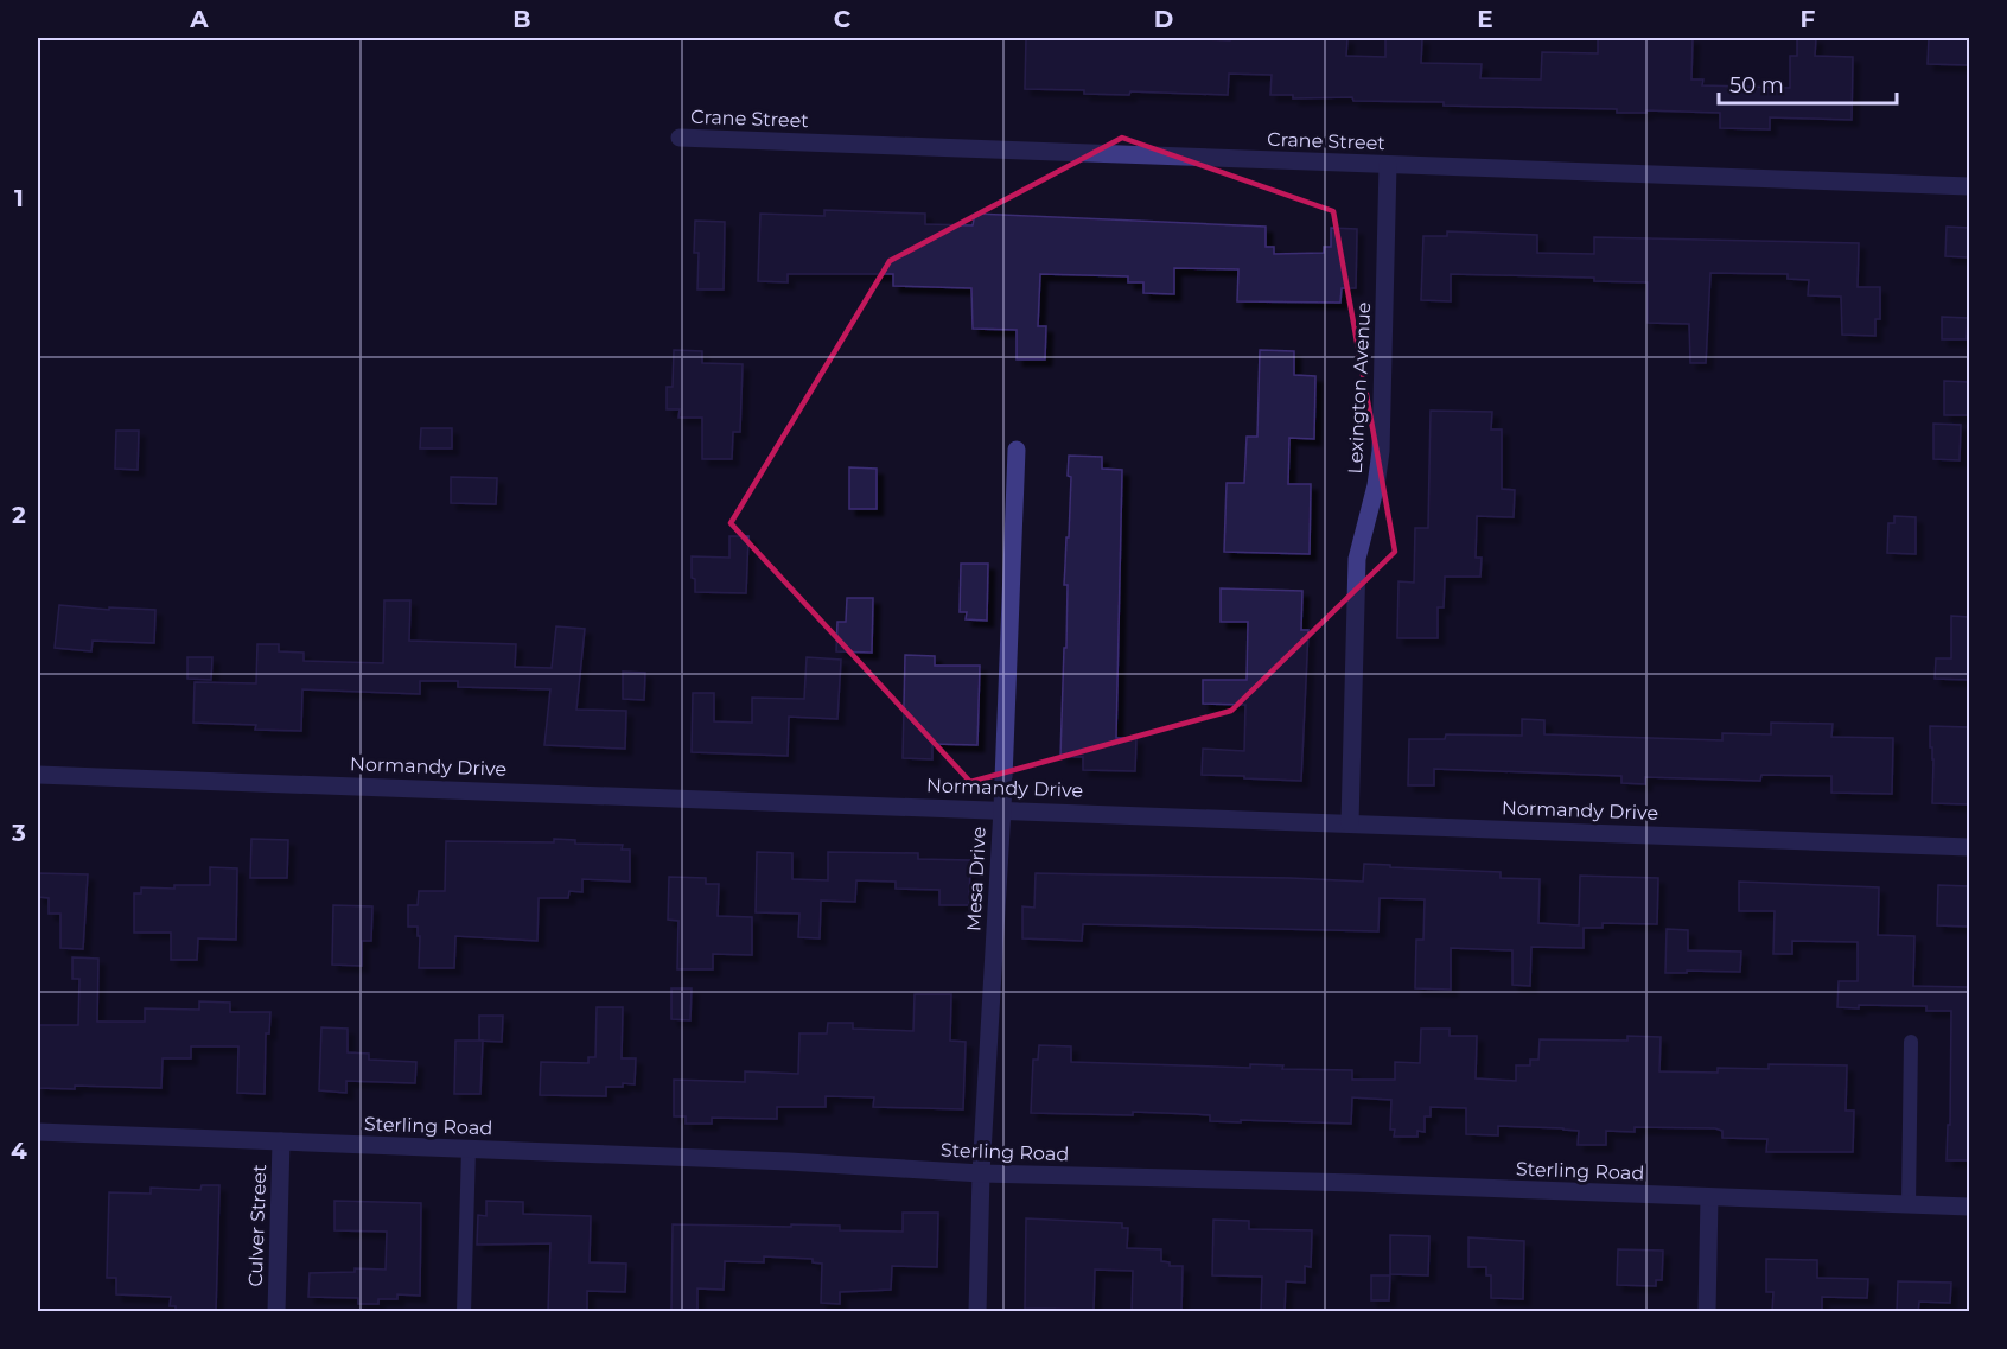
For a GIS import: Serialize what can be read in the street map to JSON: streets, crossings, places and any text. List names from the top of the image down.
{
  "streets": {
    "street": [
      "Crane Street",
      "Lexington Avenue",
      "Normandy Drive",
      "Mesa Drive",
      "Sterling Road",
      "Culver Street"
    ]
  },
  "crossings": [
    ["Crane Street", "Lexington Avenue"],
    ["Lexington Avenue", "Normandy Drive"],
    ["Normandy Drive", "Mesa Drive"],
    ["Mesa Drive", "Sterling Road"],
    ["Sterling Road", "Culver Street"]
  ],
  "scale_bar": "50 m",
  "grid": {
    "columns": [
      "A",
      "B",
      "C",
      "D",
      "E",
      "F"
    ],
    "rows": [
      "1",
      "2",
      "3",
      "4"
    ]
  }
}
